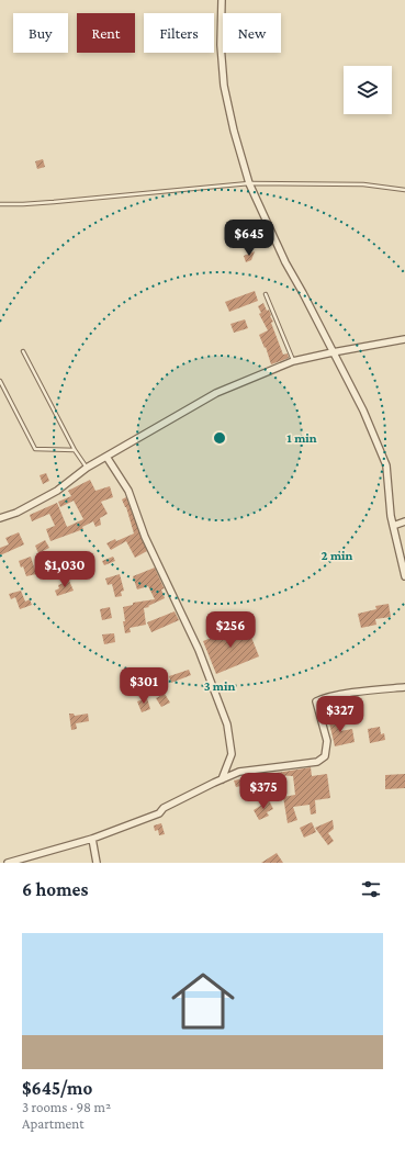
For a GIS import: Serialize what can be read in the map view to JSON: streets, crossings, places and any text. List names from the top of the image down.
{
  "page": {
    "chip": [
      "Buy",
      "Rent",
      "Filters",
      "New"
    ],
    "price": [
      "$645",
      "$1,030",
      "$256",
      "$301",
      "$327",
      "$375"
    ],
    "heading": "6 homes",
    "list": [
      {
        "name": "$645/mo",
        "note": "3 rooms · 98 m² · Apartment"
      }
    ]
  },
  "rings": ["1 min", "2 min", "3 min"]
}
